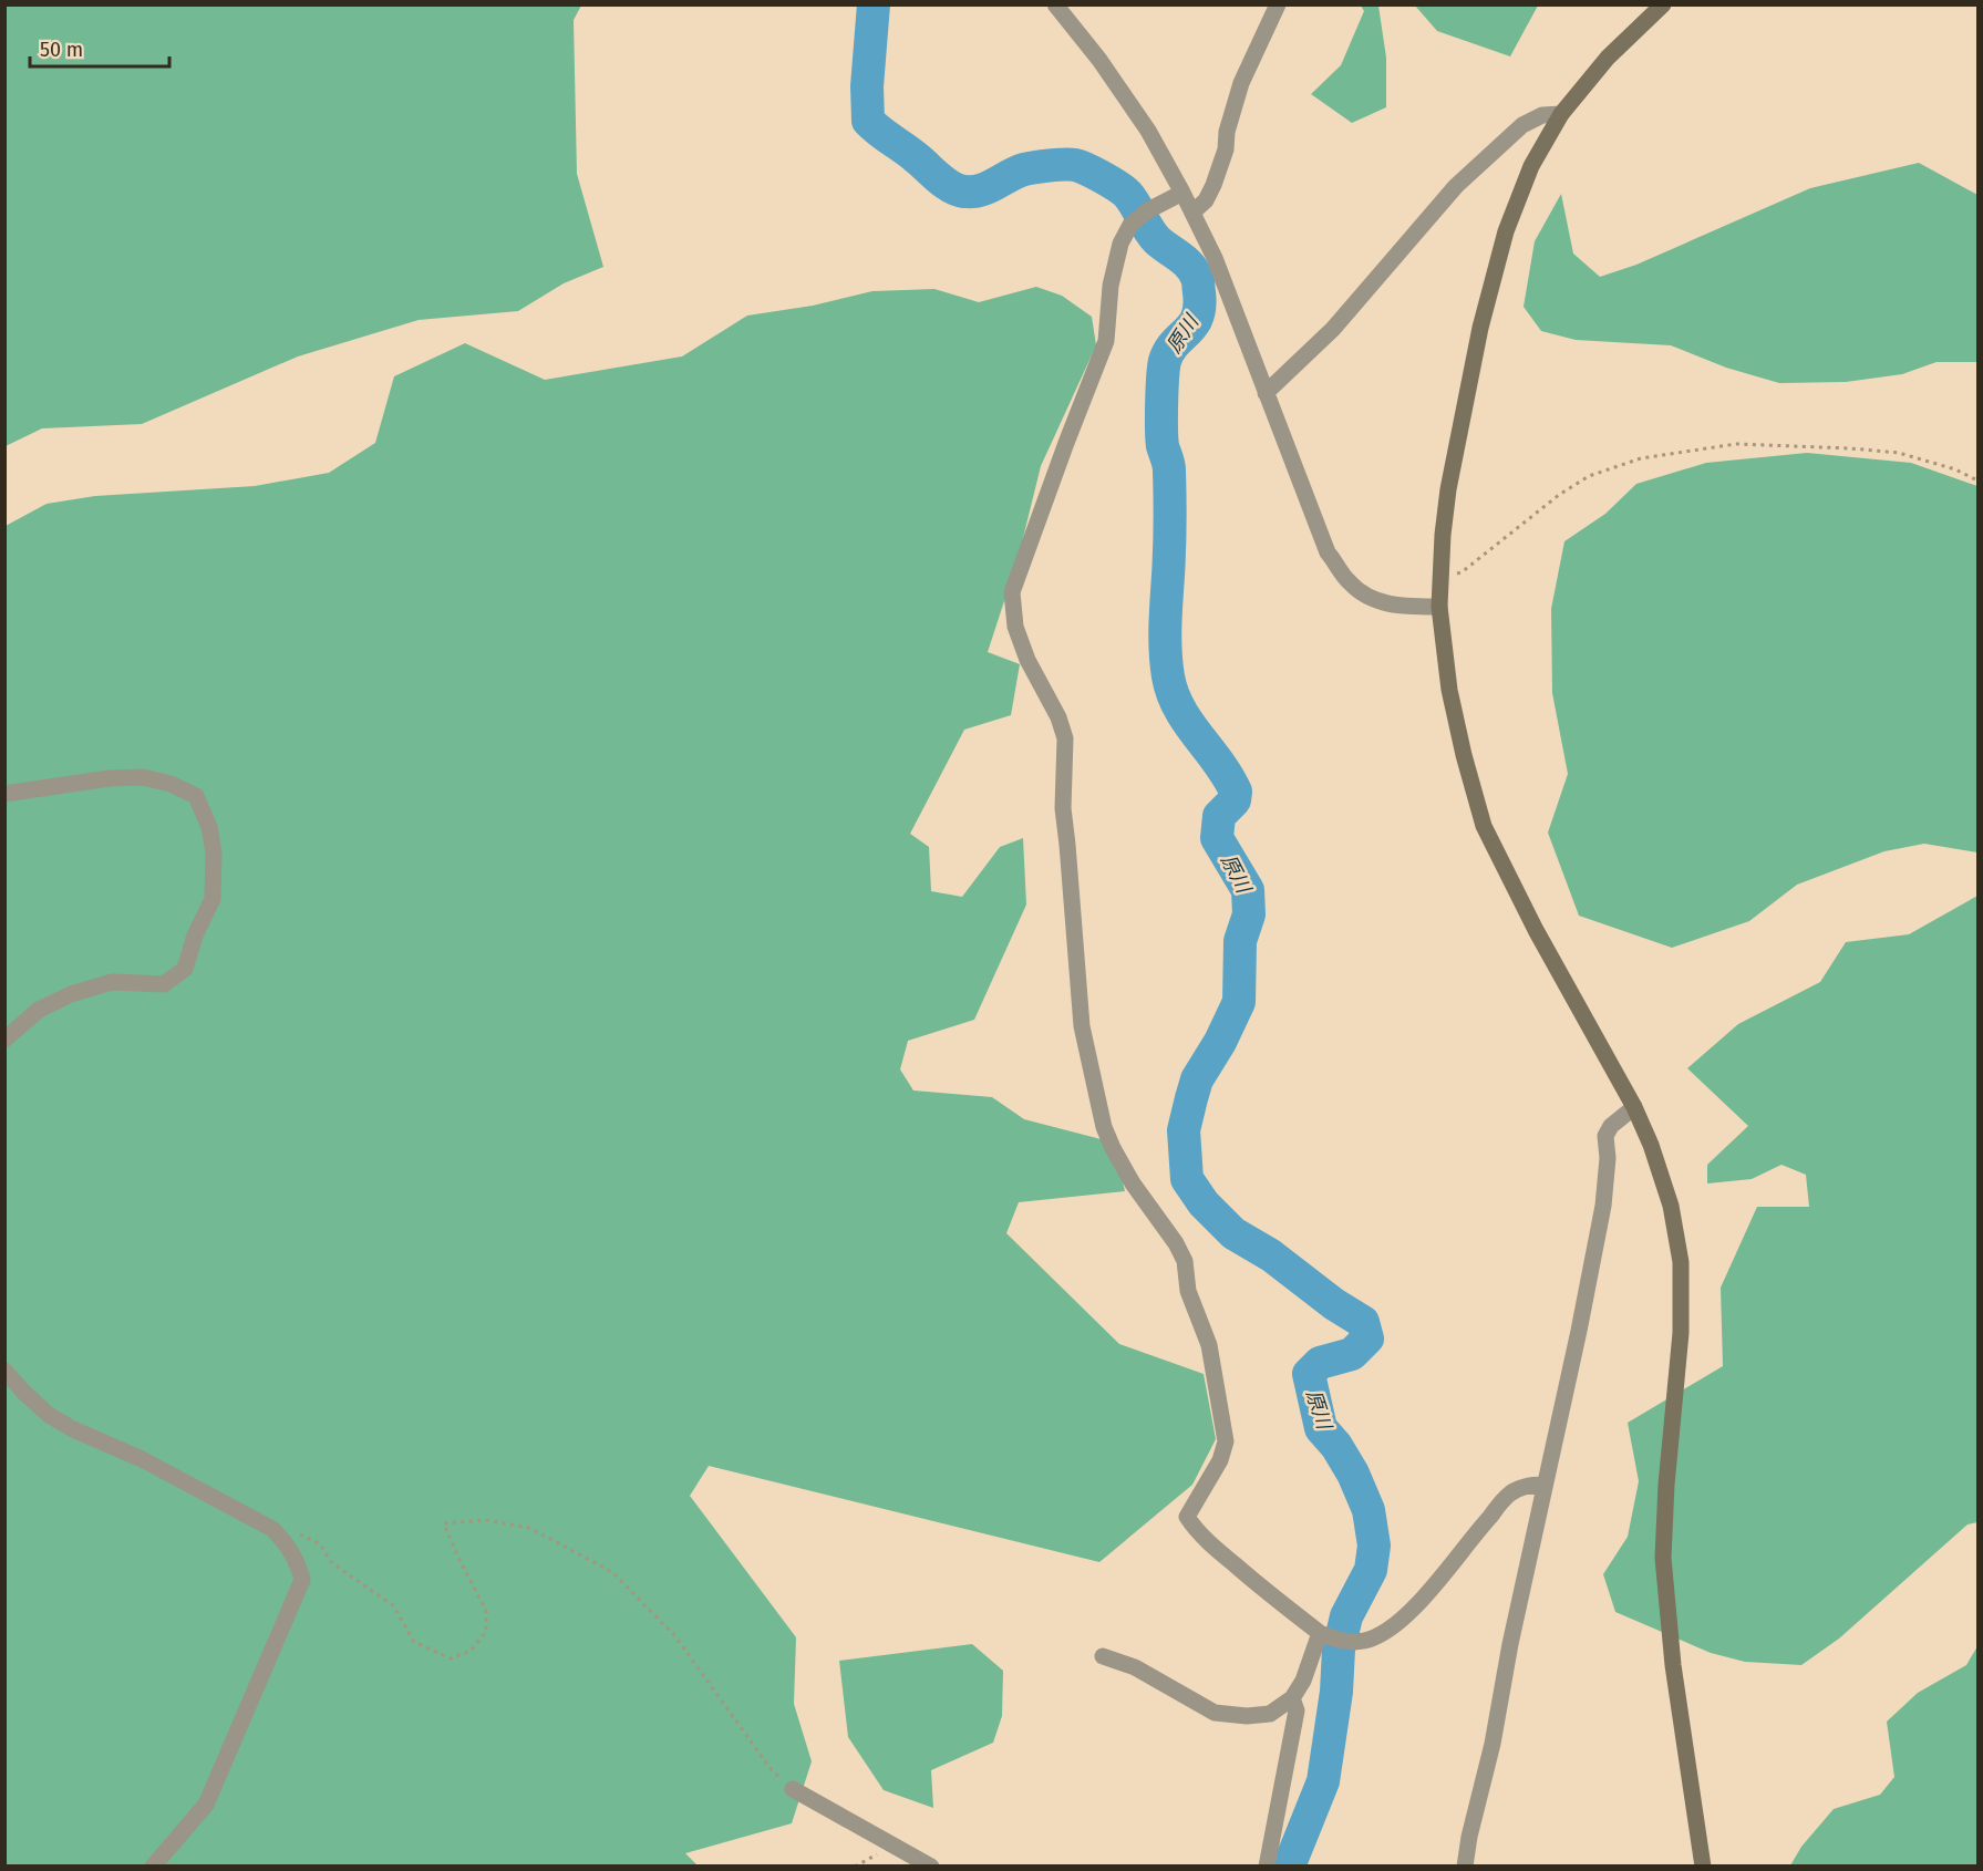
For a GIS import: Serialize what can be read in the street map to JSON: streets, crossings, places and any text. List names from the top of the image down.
{
  "water": ["原川"],
  "scale_bar": "50 m"
}
